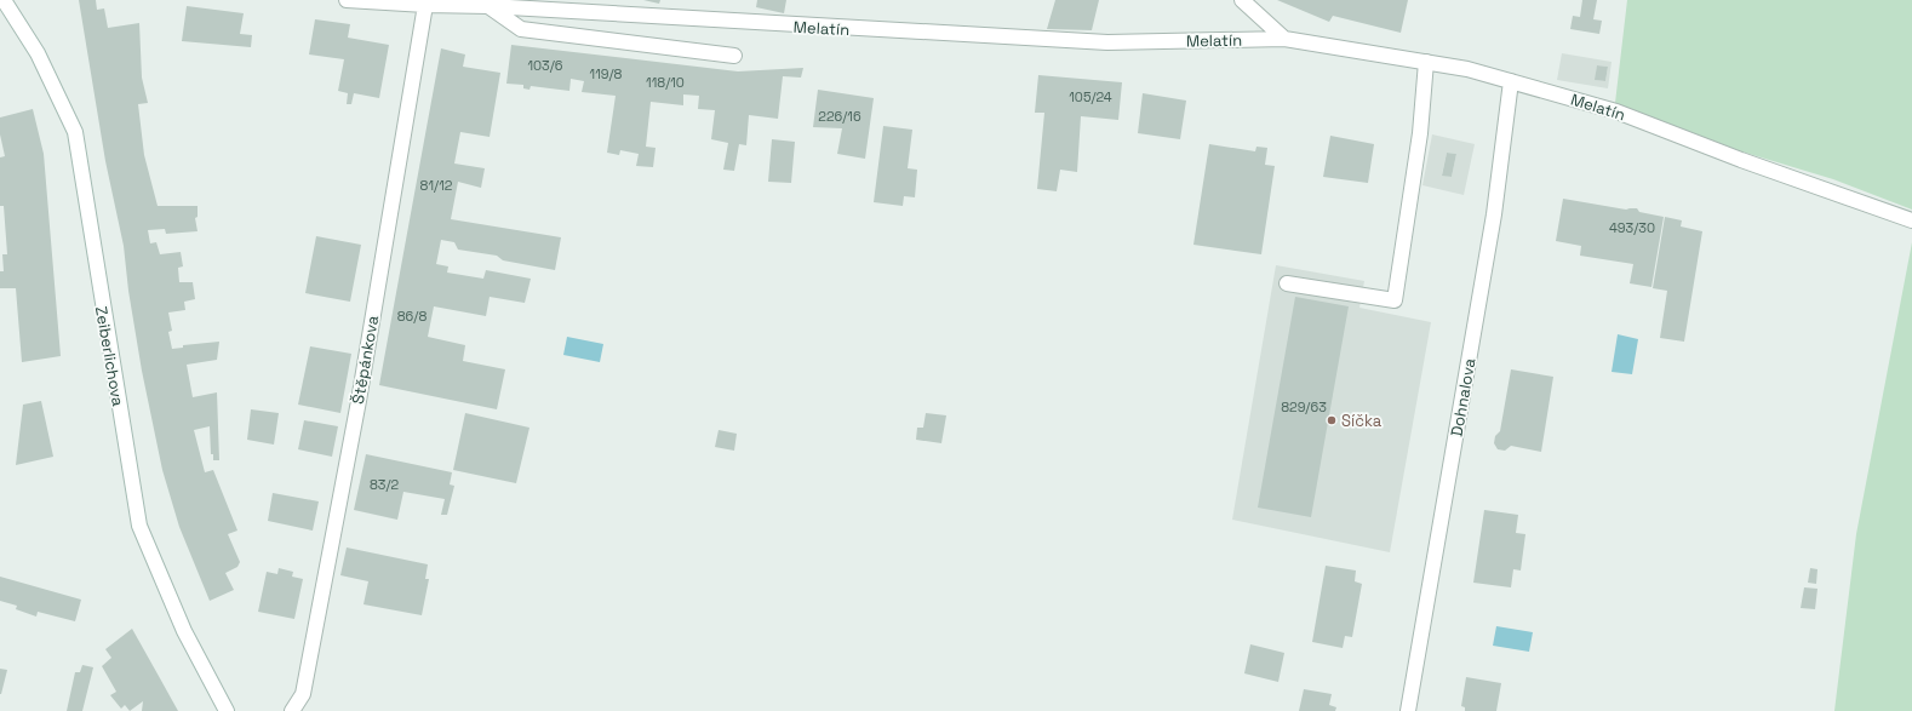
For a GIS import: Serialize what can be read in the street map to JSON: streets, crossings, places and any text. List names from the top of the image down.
{
  "streets": {
    "street": [
      "Melatín",
      "Zeiberlichova",
      "Štěpánkova",
      "Dohnalova"
    ]
  },
  "crossings": [
    ["Melatín", "Štěpánkova"],
    ["Melatín", "Dohnalova"]
  ],
  "places": ["Síčka"],
  "house_numbers": [
    "103/6",
    "119/8",
    "118/10",
    "105/24",
    "226/16",
    "81/12",
    "493/30",
    "86/8",
    "829/63",
    "83/2"
  ]
}
